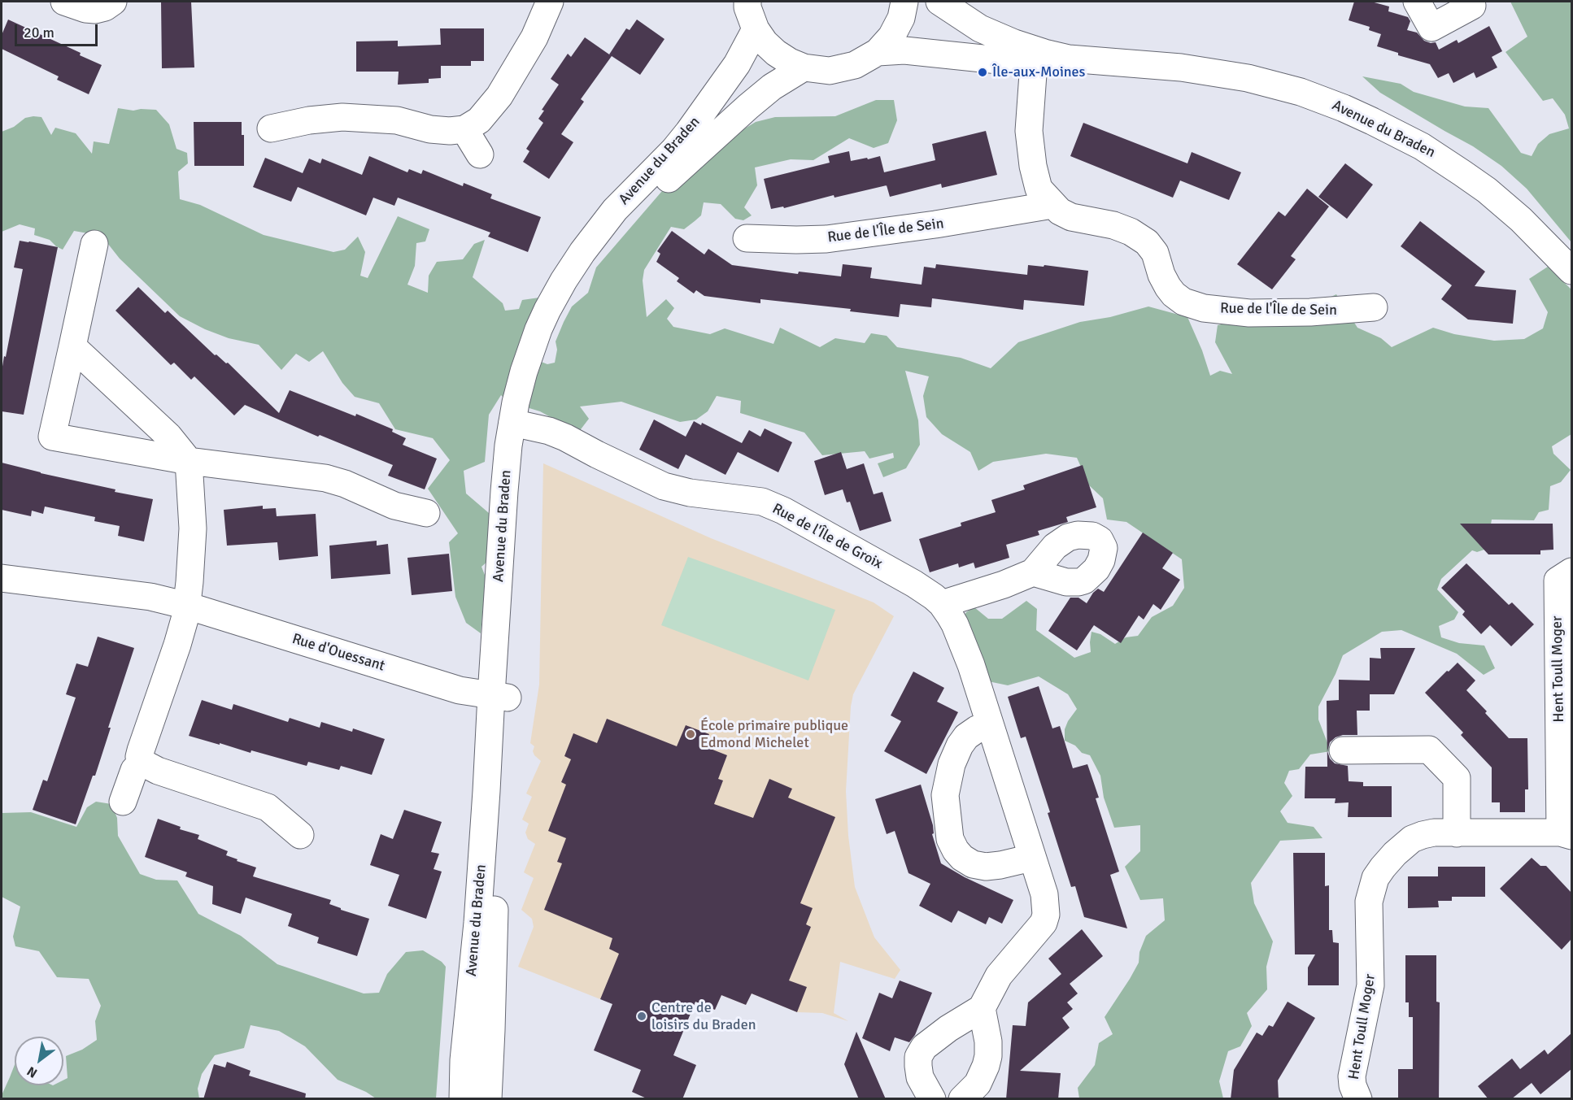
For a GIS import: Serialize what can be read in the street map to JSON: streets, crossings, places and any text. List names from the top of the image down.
{
  "streets": {
    "street": [
      "Avenue du Braden",
      "Rue de l'Île de Sein",
      "Rue de l'Île de Groix",
      "Rue d'Ouessant",
      "Hent Toull Moger"
    ]
  },
  "crossings": [
    ["Avenue du Braden", "Rue de l'Île de Sein"],
    ["Avenue du Braden", "Rue de l'Île de Groix"],
    ["Avenue du Braden", "Rue d'Ouessant"]
  ],
  "places": ["Île-aux-Moines", "École primaire publique Edmond Michelet", "Centre de loisirs du Braden"],
  "scale_bar": "20 m",
  "north": "bottom left"
}
